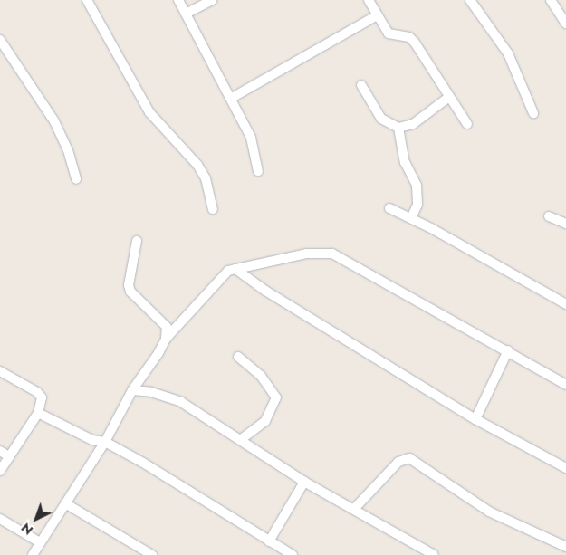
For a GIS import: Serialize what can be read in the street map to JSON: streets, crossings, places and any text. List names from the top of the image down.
{
  "north": "bottom left"
}
